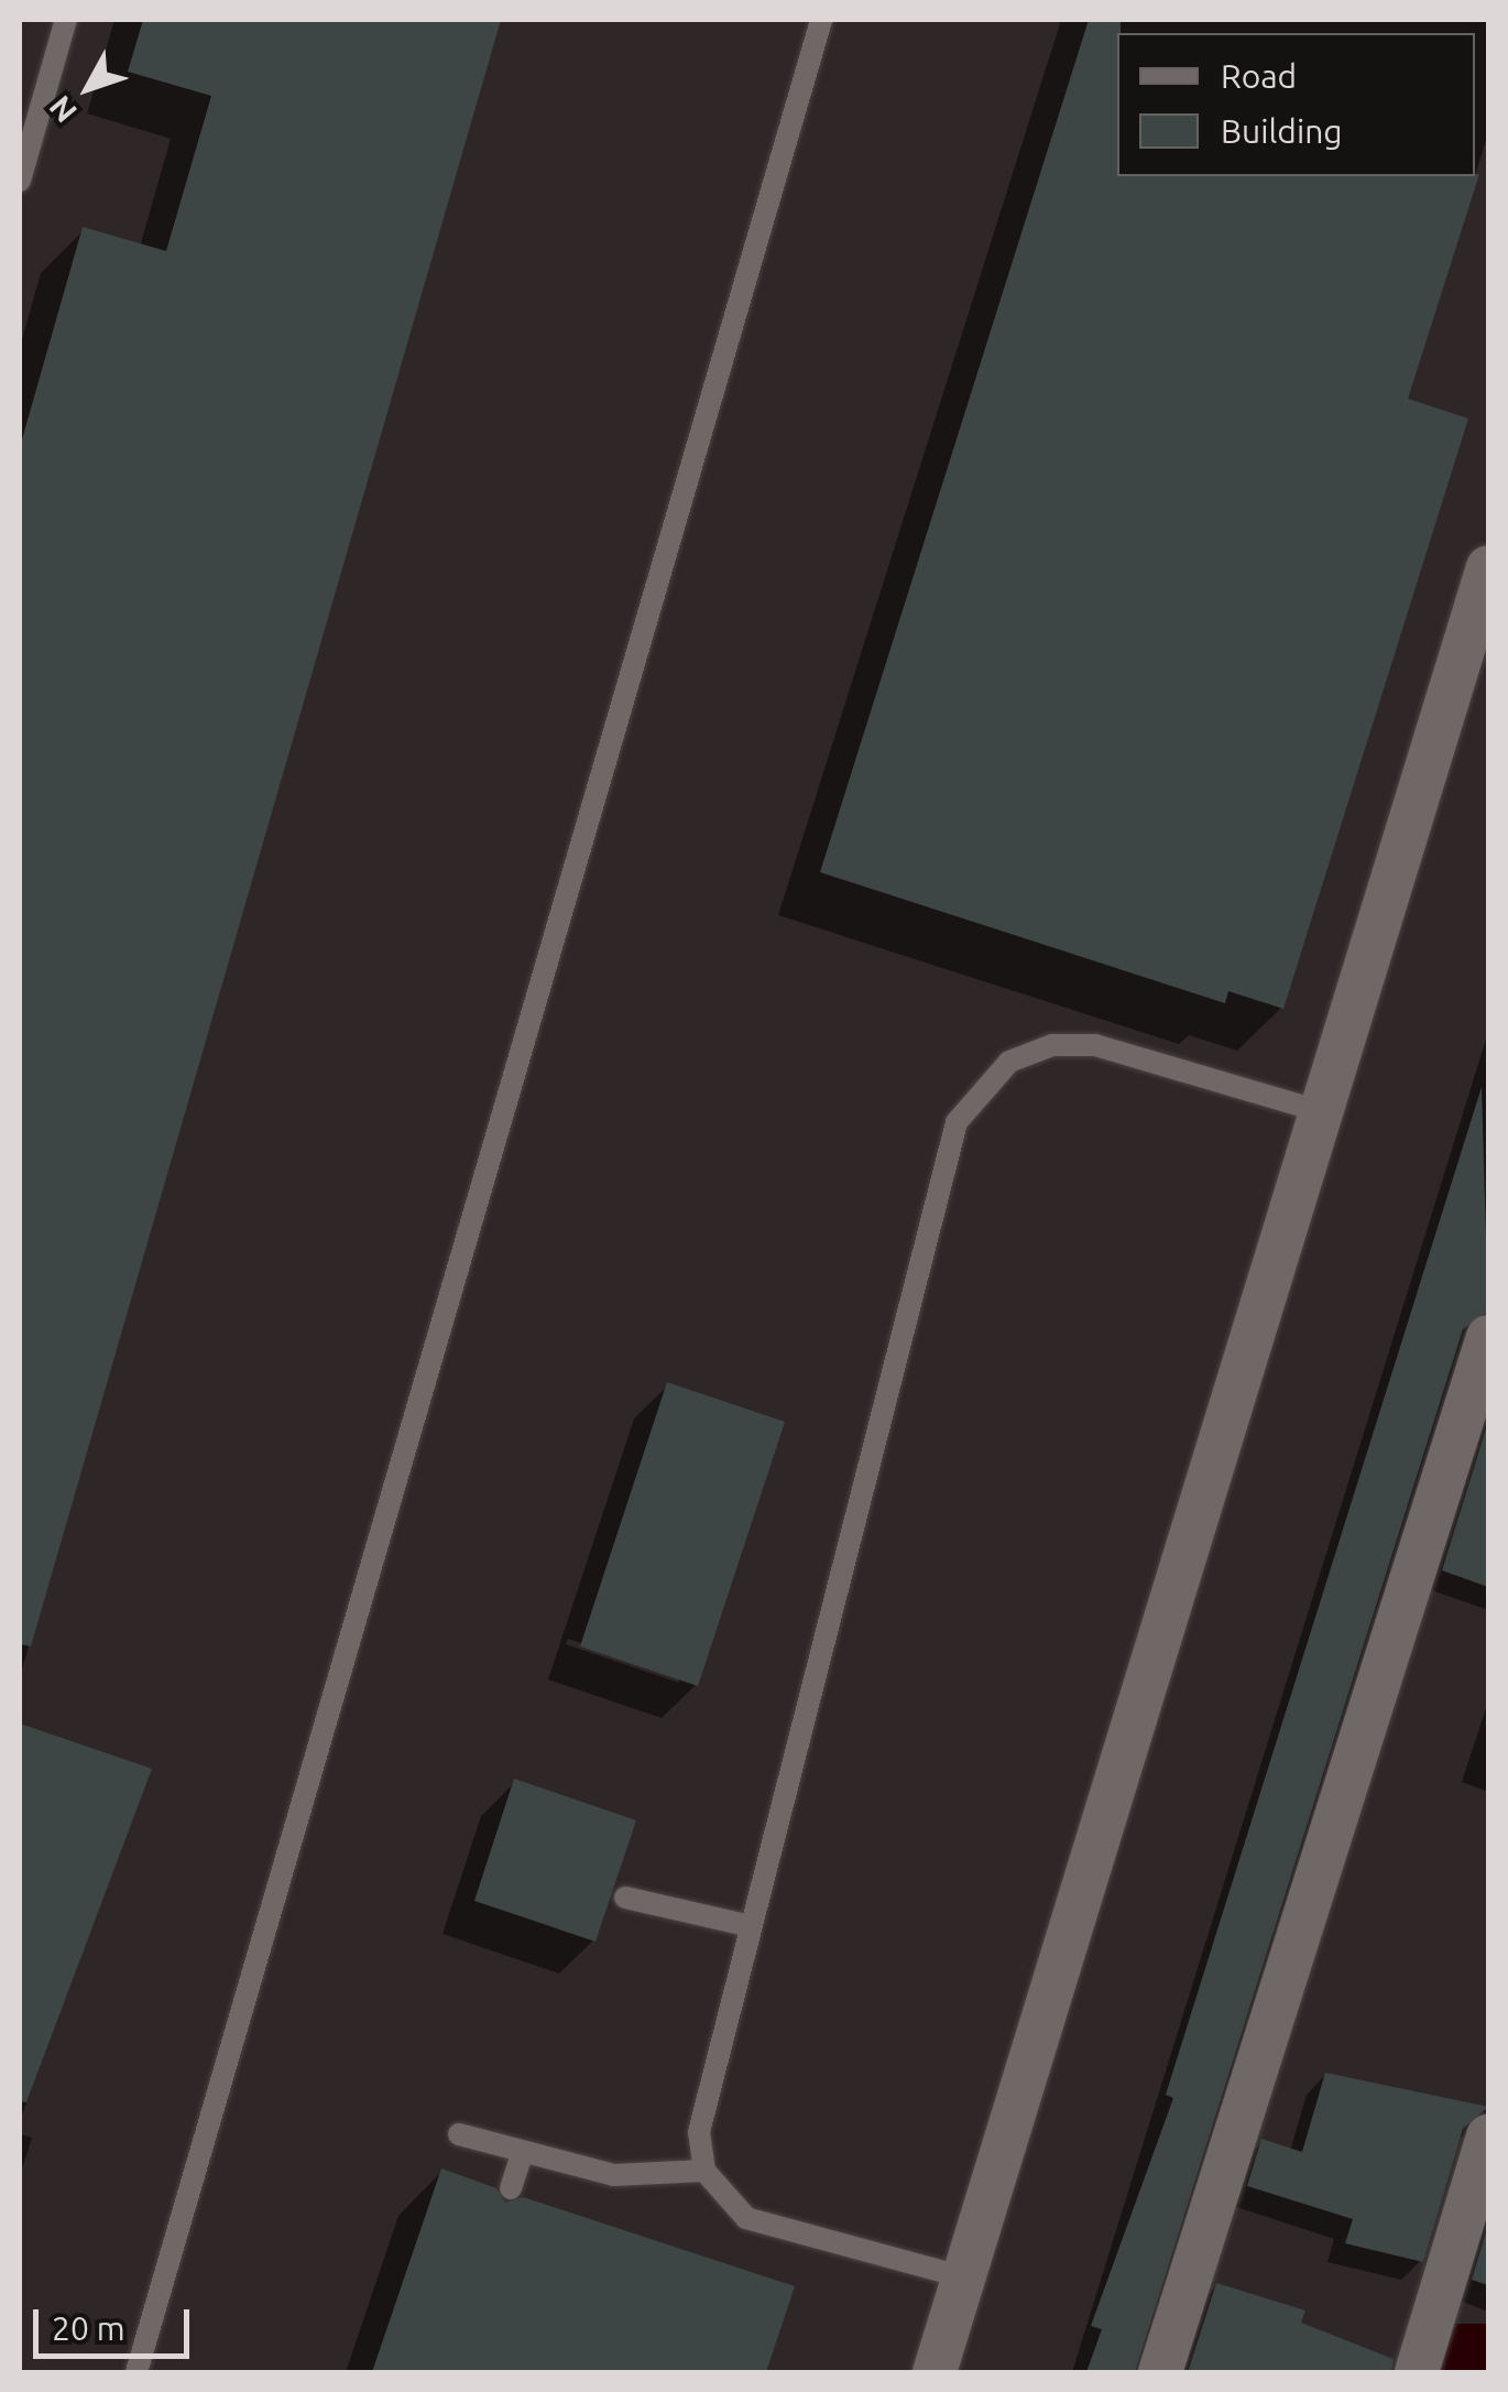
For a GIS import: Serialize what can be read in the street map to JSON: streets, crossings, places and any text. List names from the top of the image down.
{
  "legend": ["Road", "Building"],
  "scale_bar": "20 m",
  "north": "bottom left"
}
